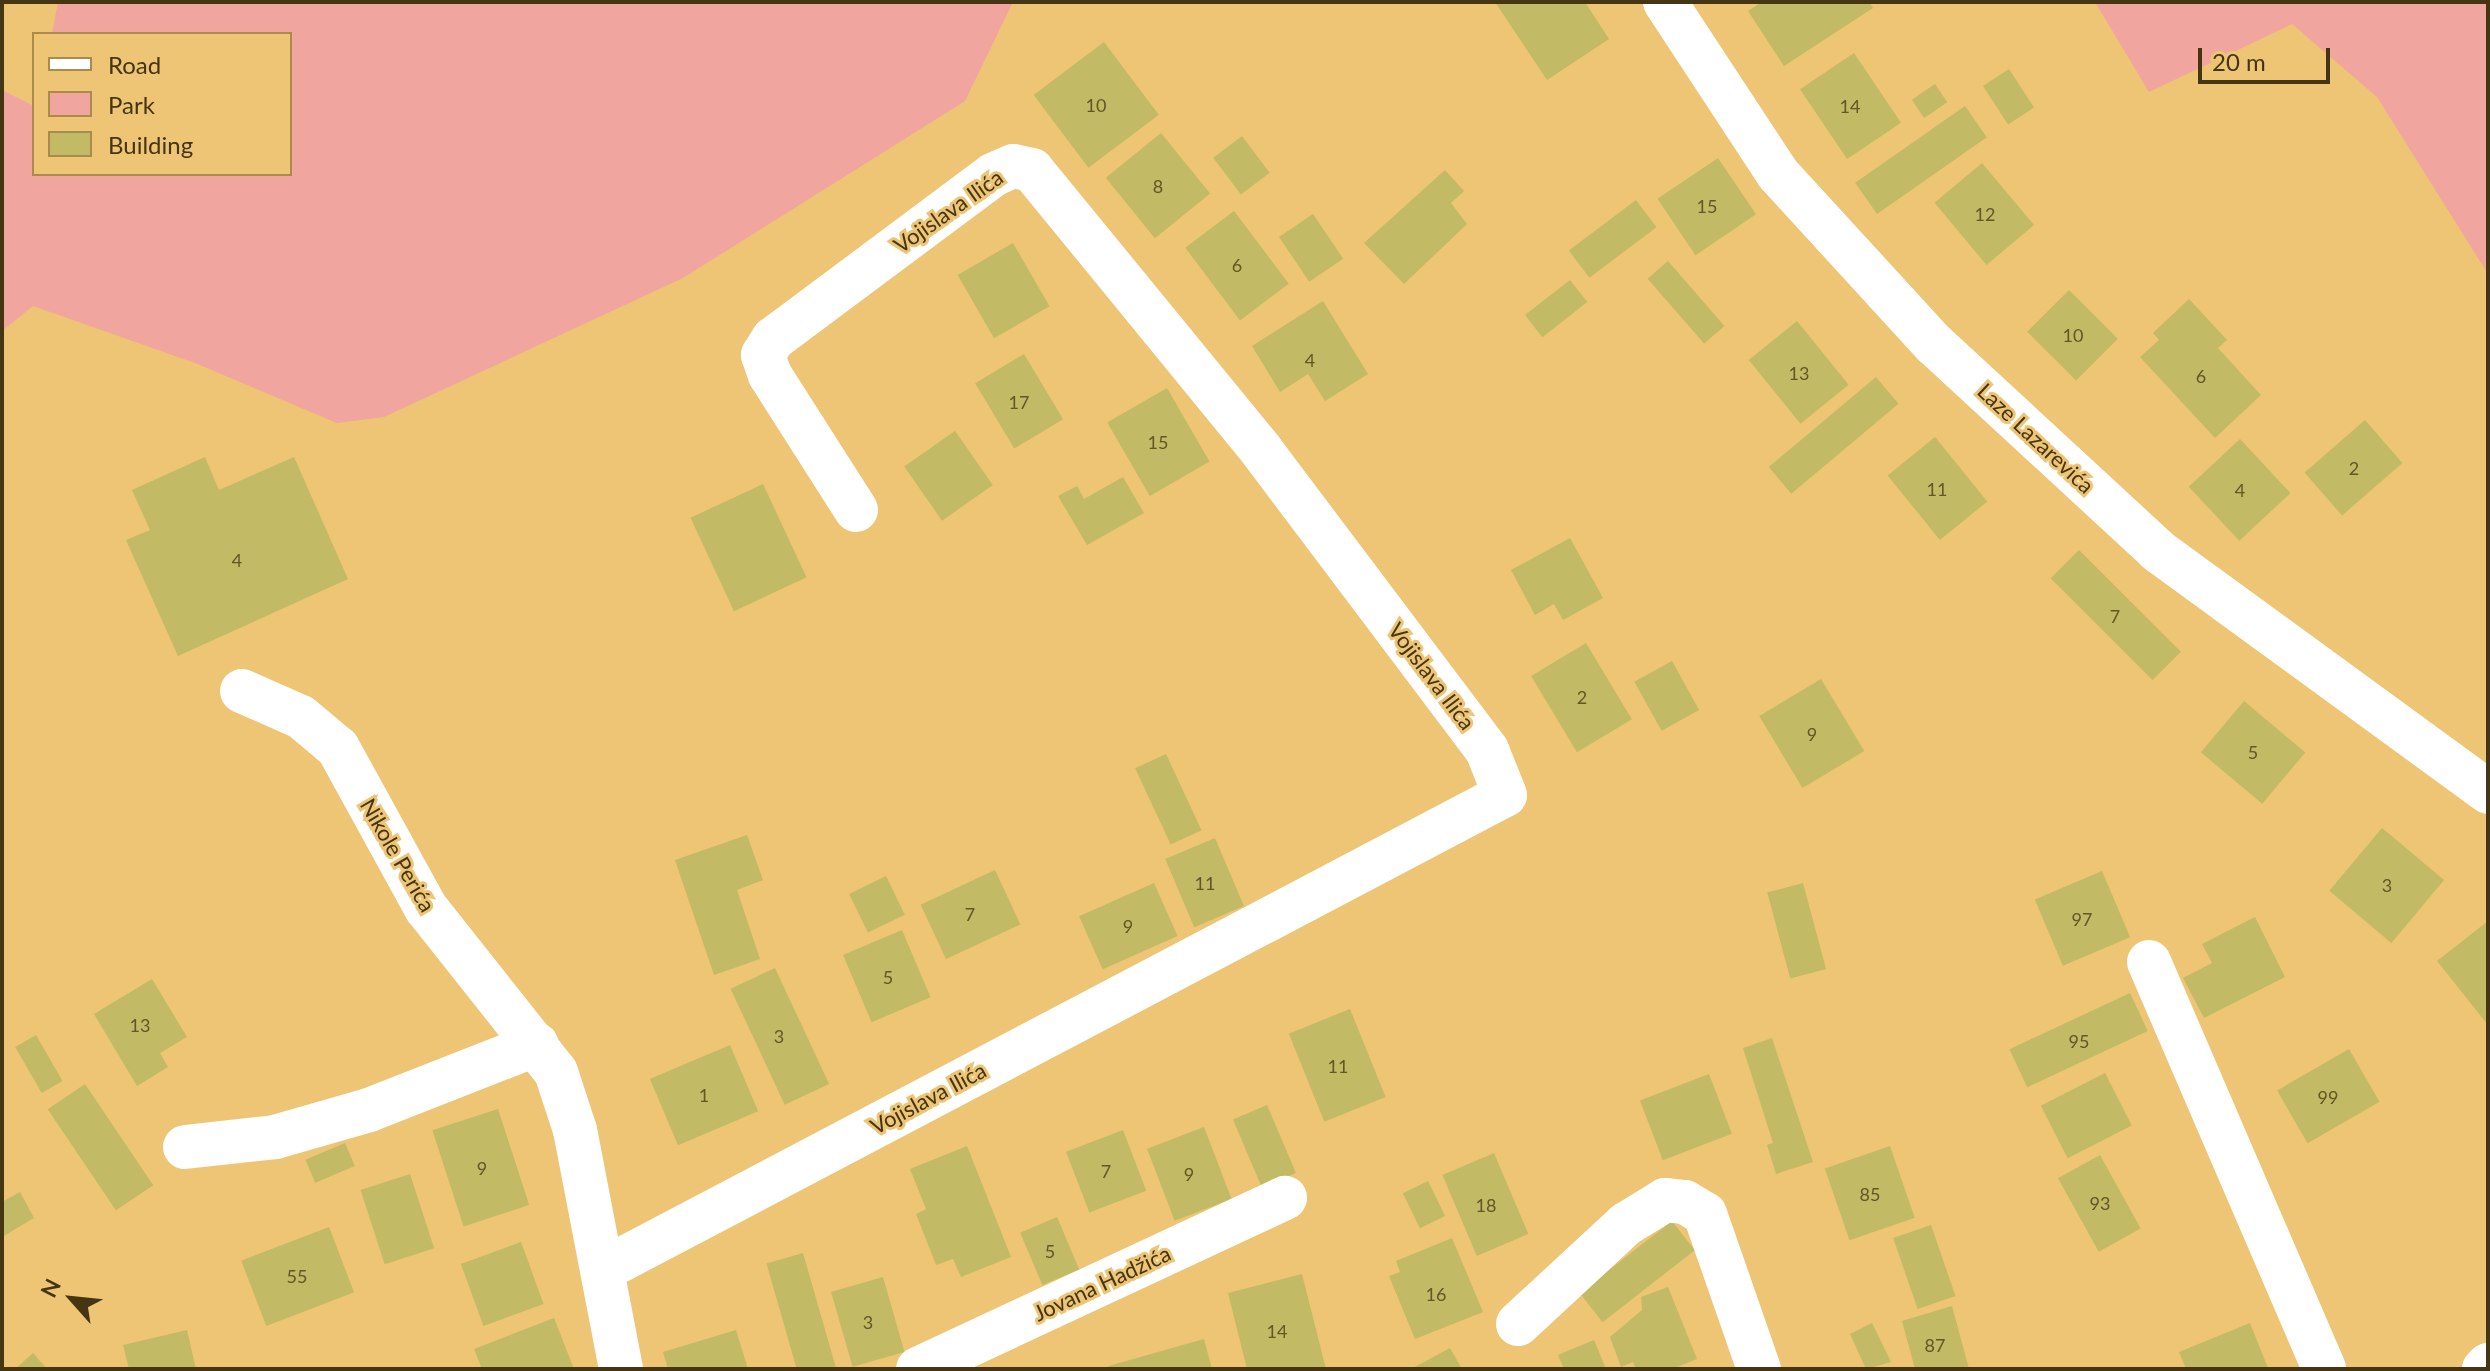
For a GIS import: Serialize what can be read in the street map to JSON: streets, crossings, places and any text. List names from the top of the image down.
{
  "streets": {
    "street": [
      "Vojislava Ilića",
      "Laze Lazarevića",
      "Nikole Perića",
      "Jovana Hadžića"
    ]
  },
  "crossings": [
    ["Vojislava Ilića", "Nikole Perića"]
  ],
  "house_numbers": [
    "10",
    "14",
    "8",
    "15",
    "12",
    "6",
    "10",
    "4",
    "13",
    "6",
    "17",
    "15",
    "2",
    "11",
    "4",
    "4",
    "7",
    "2",
    "9",
    "5",
    "11",
    "3",
    "7",
    "97",
    "9",
    "5",
    "13",
    "3",
    "95",
    "11",
    "1",
    "99",
    "9",
    "7",
    "9",
    "85",
    "93",
    "18",
    "5",
    "55",
    "16",
    "3",
    "14",
    "87"
  ],
  "legend": ["Road", "Park", "Building"],
  "scale_bar": "20 m",
  "north": "top left"
}
